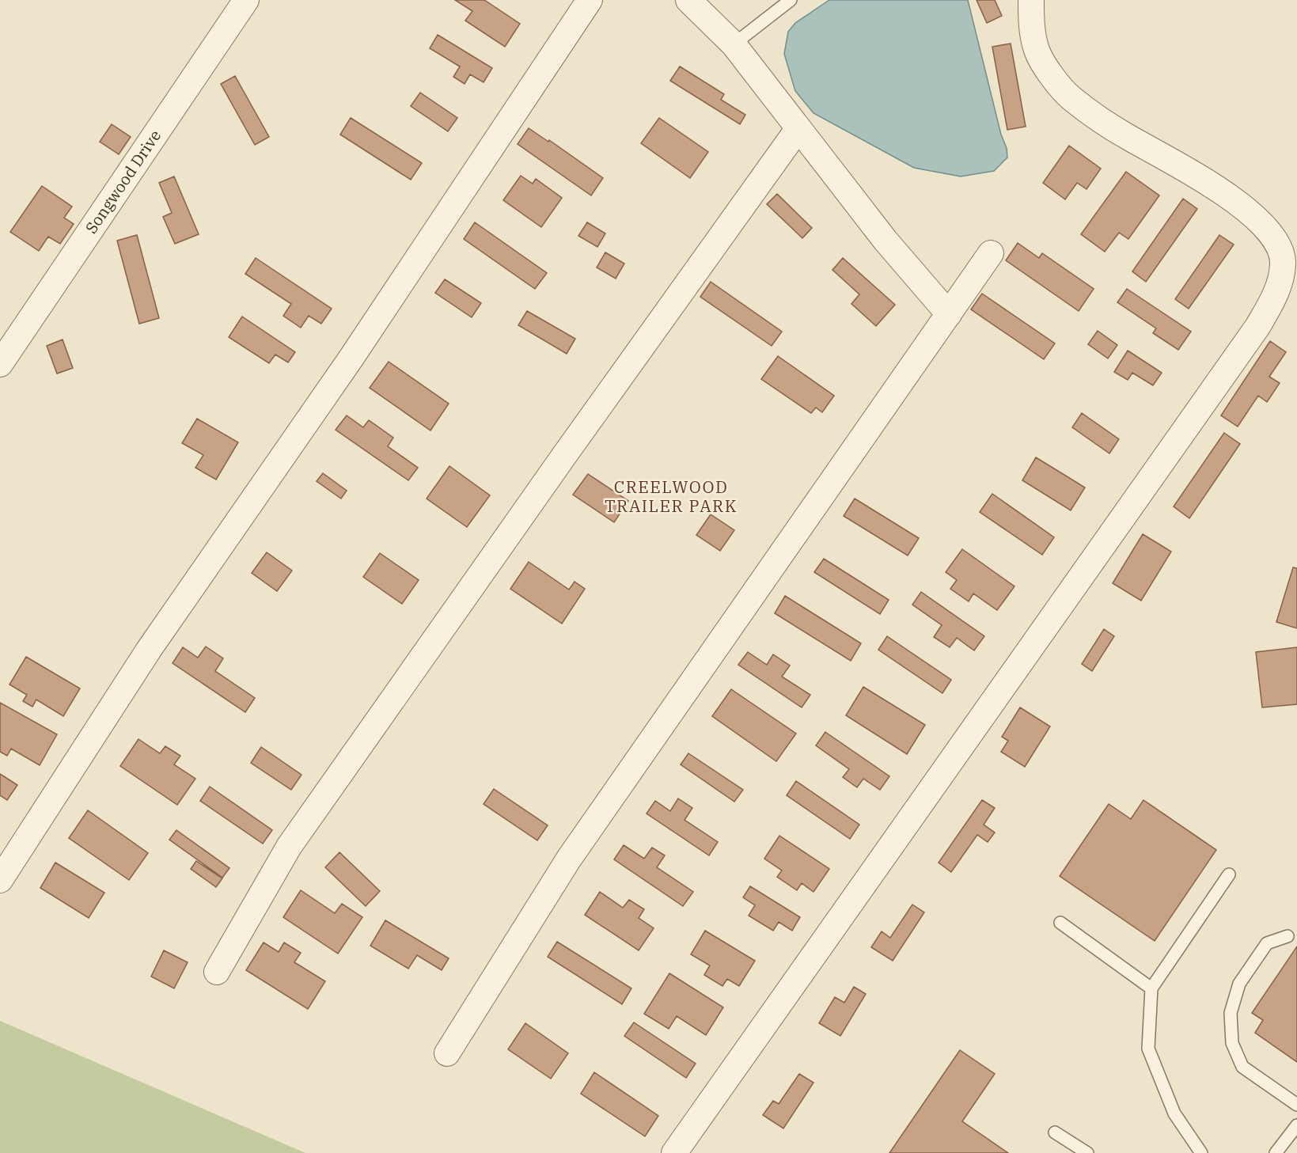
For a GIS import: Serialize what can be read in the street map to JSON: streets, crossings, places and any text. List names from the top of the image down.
{
  "streets": {
    "street": ["Songwood Drive"]
  },
  "districts": ["CREELWOOD TRAILER PARK"]
}
